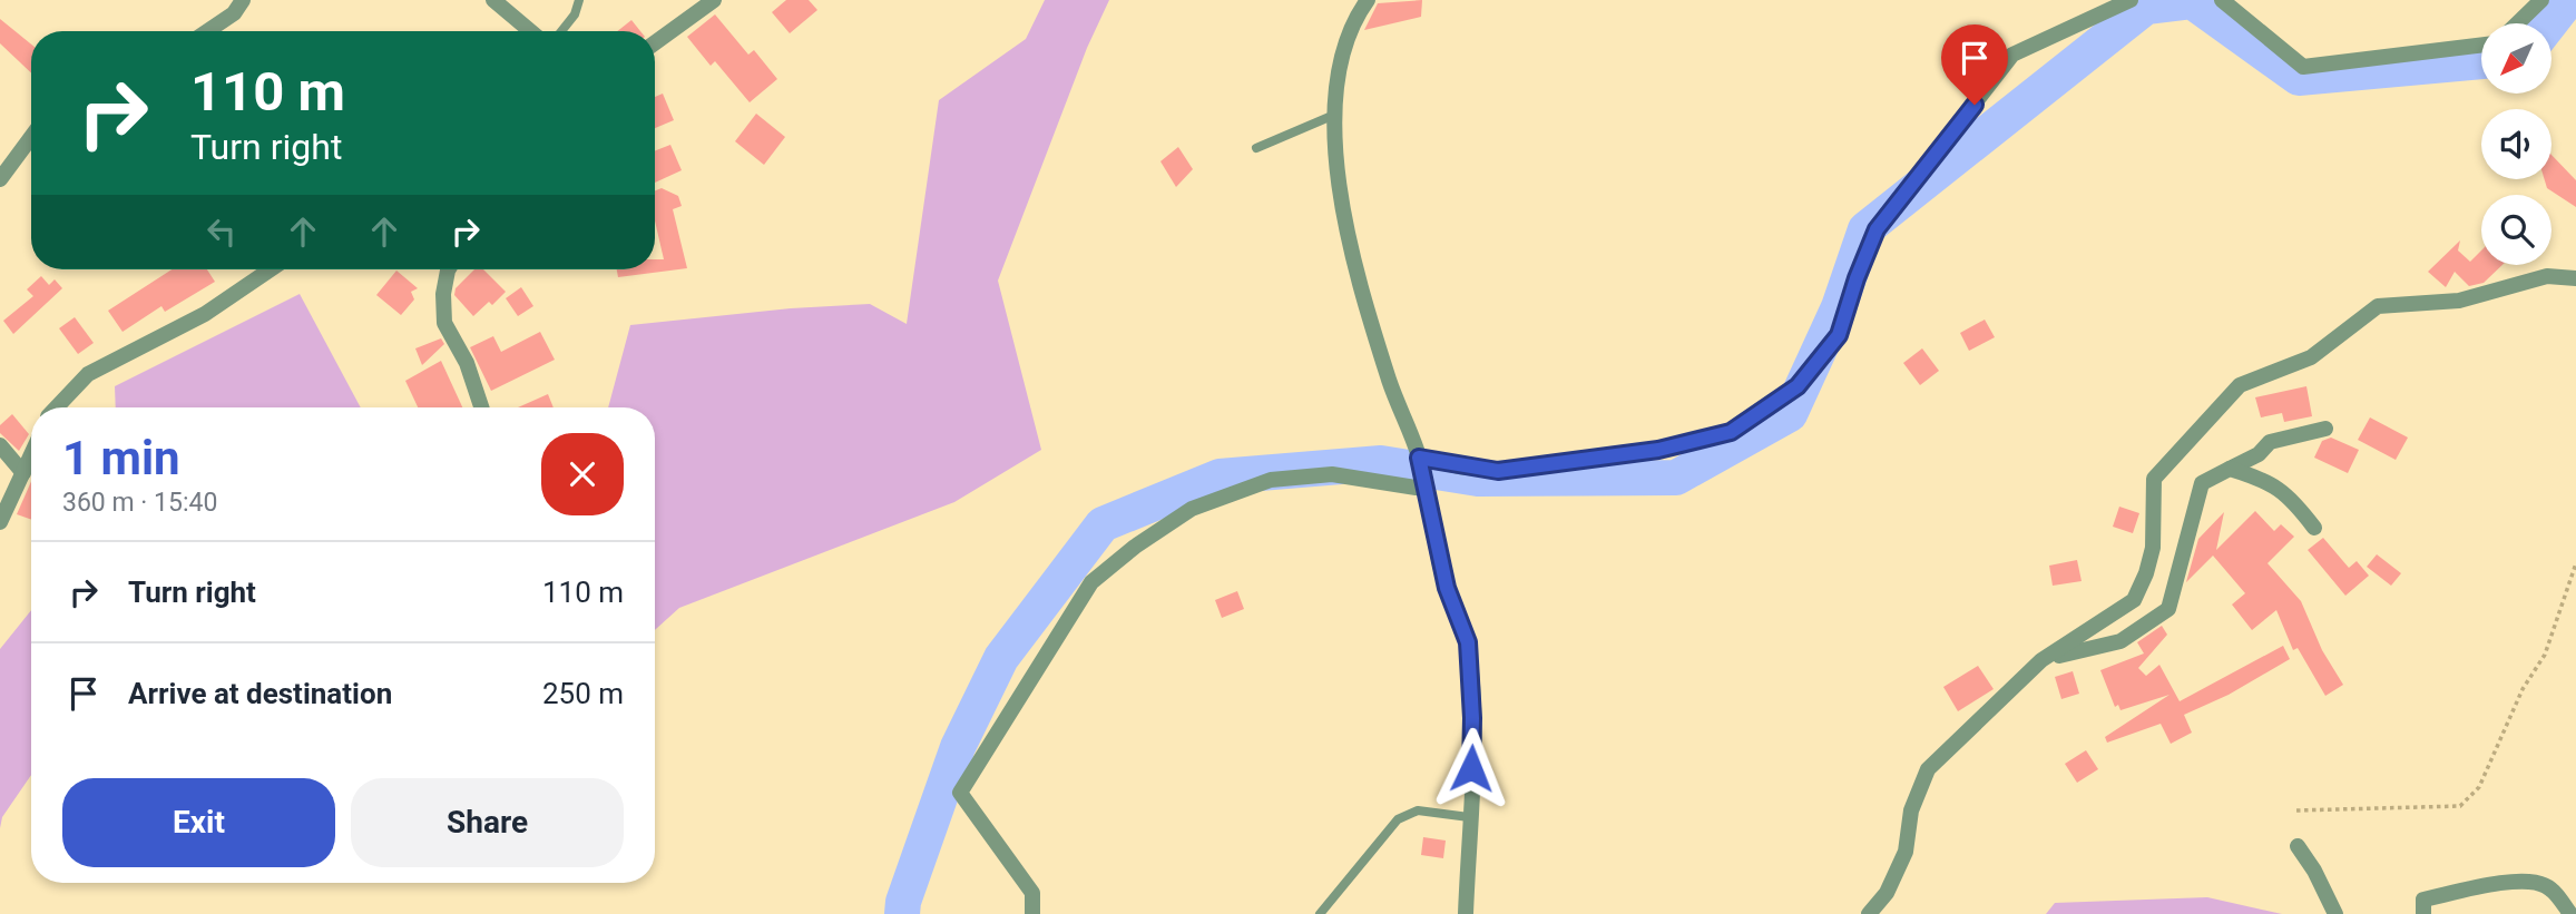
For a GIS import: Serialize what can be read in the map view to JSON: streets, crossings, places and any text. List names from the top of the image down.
{
  "north": "bottom left",
  "page": {
    "turn": ["110 m", "Turn right"],
    "heading": ["1 min", "360 m · 15:40"],
    "list": [
      {
        "name": "Turn right",
        "value": "110 m"
      },
      {
        "name": "Arrive at destination",
        "value": "250 m"
      }
    ],
    "buttons": ["Exit", "Share"]
  }
}
